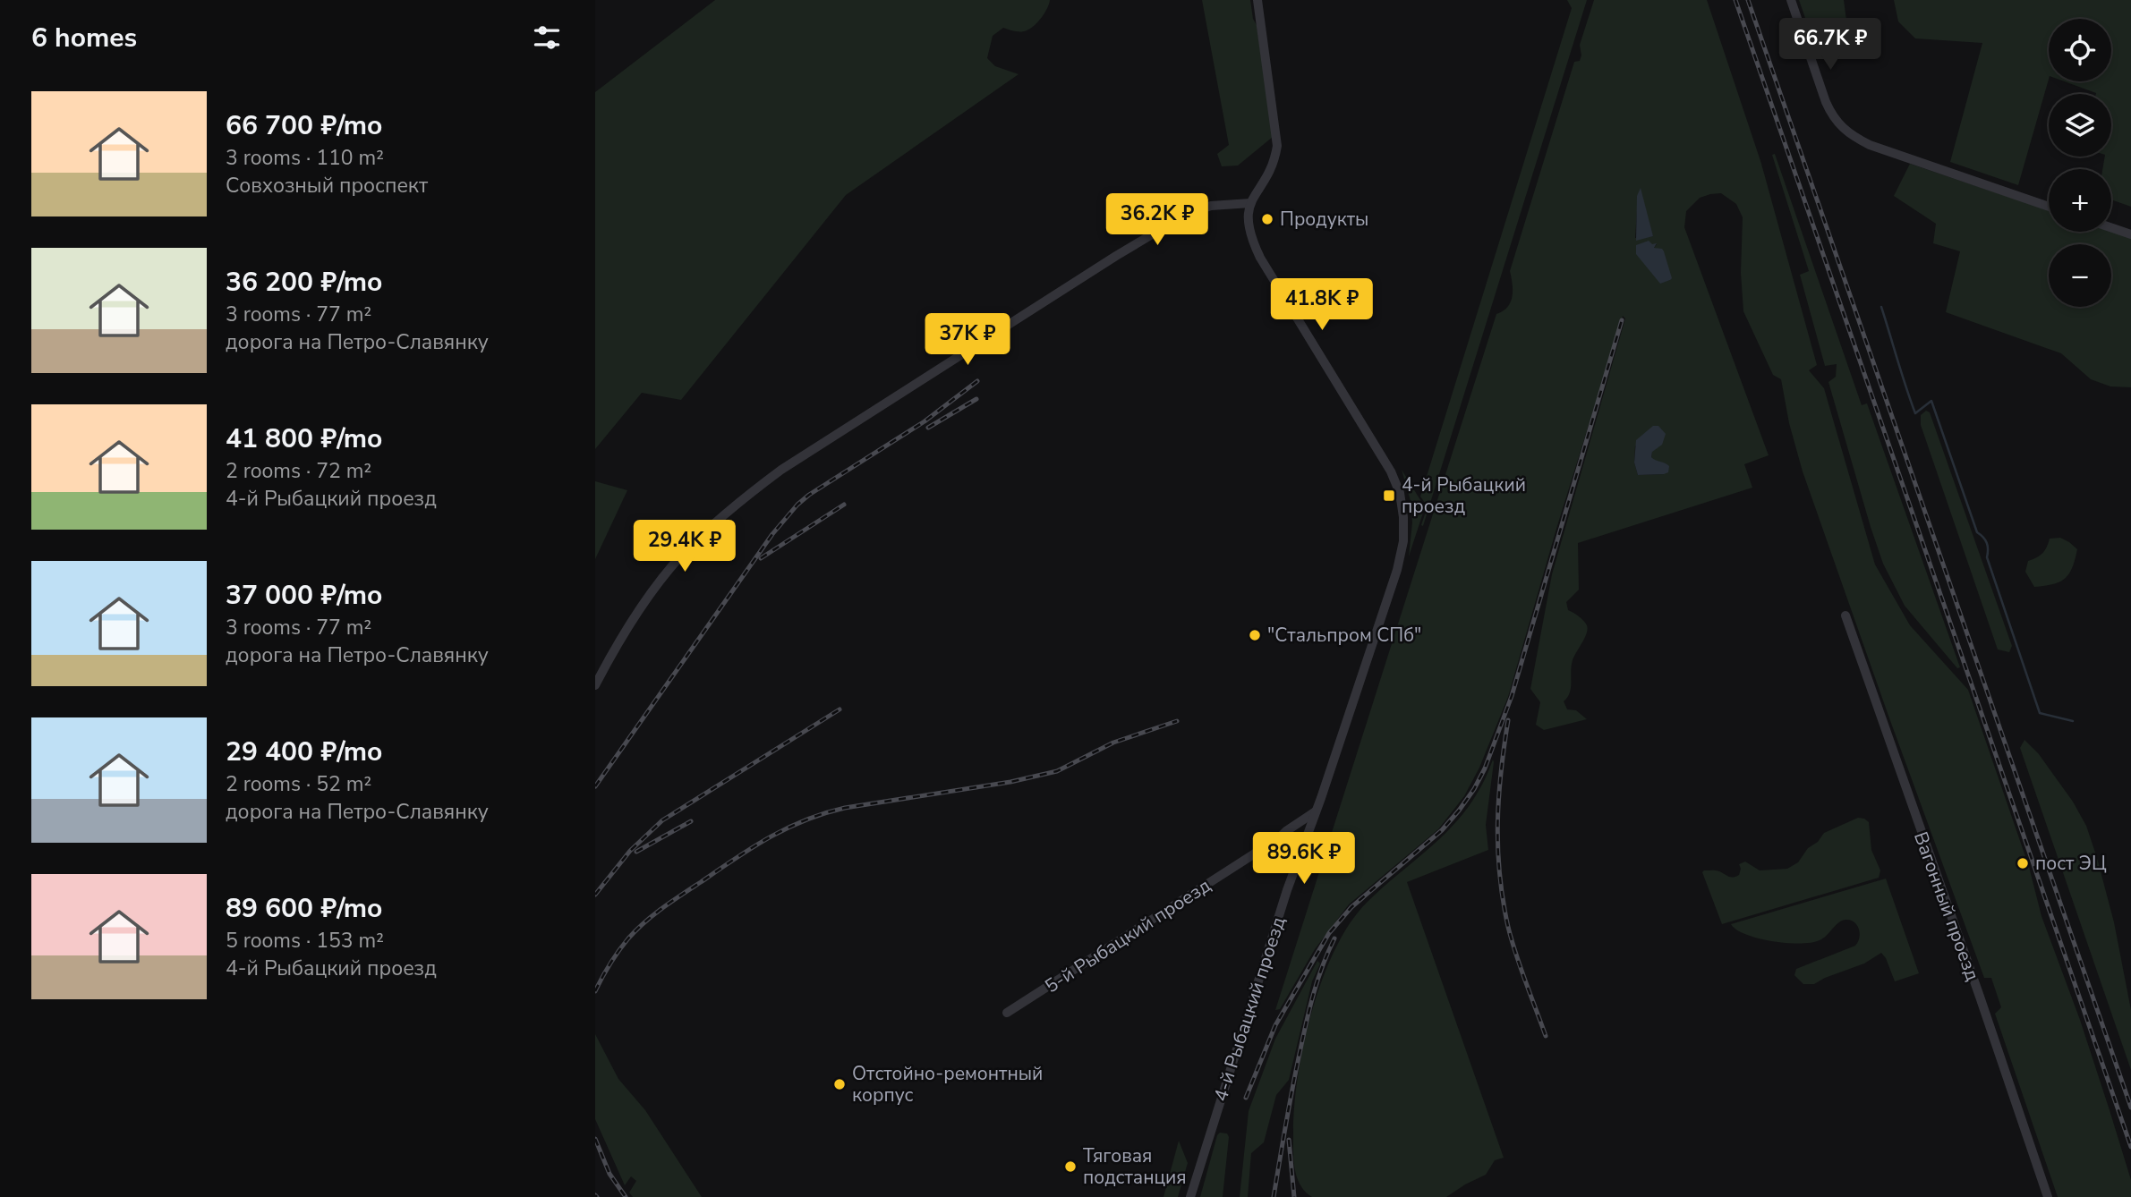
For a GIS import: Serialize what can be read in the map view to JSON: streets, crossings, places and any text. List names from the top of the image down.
{
  "streets": {
    "street": ["Вагонный проезд", "5-й Рыбацкий проезд", "4-й Рыбацкий проезд"]
  },
  "crossings": [
    ["5-й Рыбацкий проезд", "4-й Рыбацкий проезд"]
  ],
  "places": {
    "other": [
      "Продукты",
      "\"Стальпром СПб\"",
      "пост ЭЦ",
      "Отстойно-ремонтный корпус",
      "Тяговая подстанция"
    ],
    "transit": ["4-й Рыбацкий проезд"]
  },
  "page": {
    "heading": "6 homes",
    "price": [
      "66.7K ₽",
      "36.2K ₽",
      "41.8K ₽",
      "37K ₽",
      "29.4K ₽",
      "89.6K ₽"
    ],
    "map_buttons": ["+", "−"],
    "list": [
      {
        "name": "66 700 ₽/mo",
        "note": "3 rooms · 110 m² · Совхозный проспект"
      },
      {
        "name": "36 200 ₽/mo",
        "note": "3 rooms · 77 m² · дорога на Петро-Славянку"
      },
      {
        "name": "41 800 ₽/mo",
        "note": "2 rooms · 72 m² · 4-й Рыбацкий проезд"
      },
      {
        "name": "37 000 ₽/mo",
        "note": "3 rooms · 77 m² · дорога на Петро-Славянку"
      },
      {
        "name": "29 400 ₽/mo",
        "note": "2 rooms · 52 m² · дорога на Петро-Славянку"
      },
      {
        "name": "89 600 ₽/mo",
        "note": "5 rooms · 153 m² · 4-й Рыбацкий проезд"
      }
    ]
  }
}
